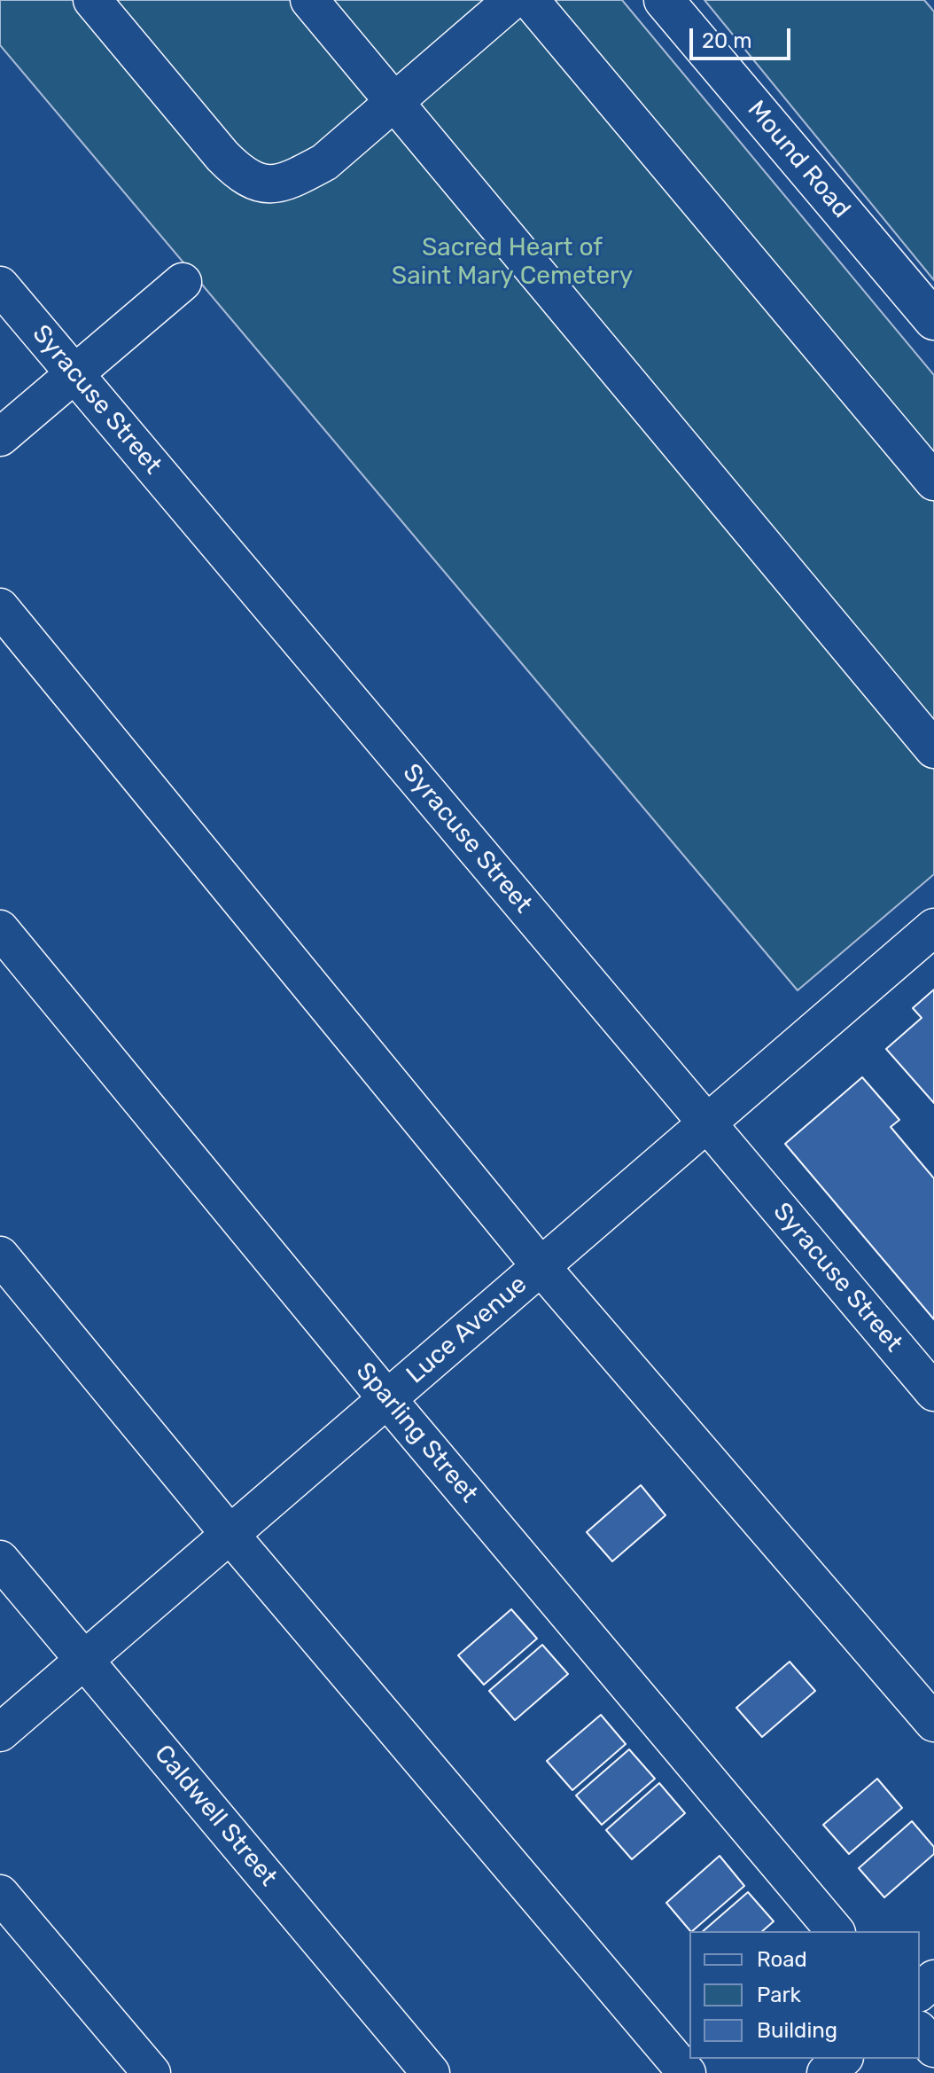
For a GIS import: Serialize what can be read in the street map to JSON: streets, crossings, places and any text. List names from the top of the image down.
{
  "streets": {
    "main road": ["Mound Road"],
    "street": [
      "Syracuse Street",
      "Luce Avenue",
      "Sparling Street",
      "Caldwell Street"
    ]
  },
  "crossings": [
    ["Syracuse Street", "Luce Avenue"],
    ["Luce Avenue", "Sparling Street"],
    ["Luce Avenue", "Caldwell Street"]
  ],
  "parks": ["Sacred Heart of Saint Mary Cemetery"],
  "legend": ["Road", "Park", "Building"],
  "scale_bar": "20 m"
}
